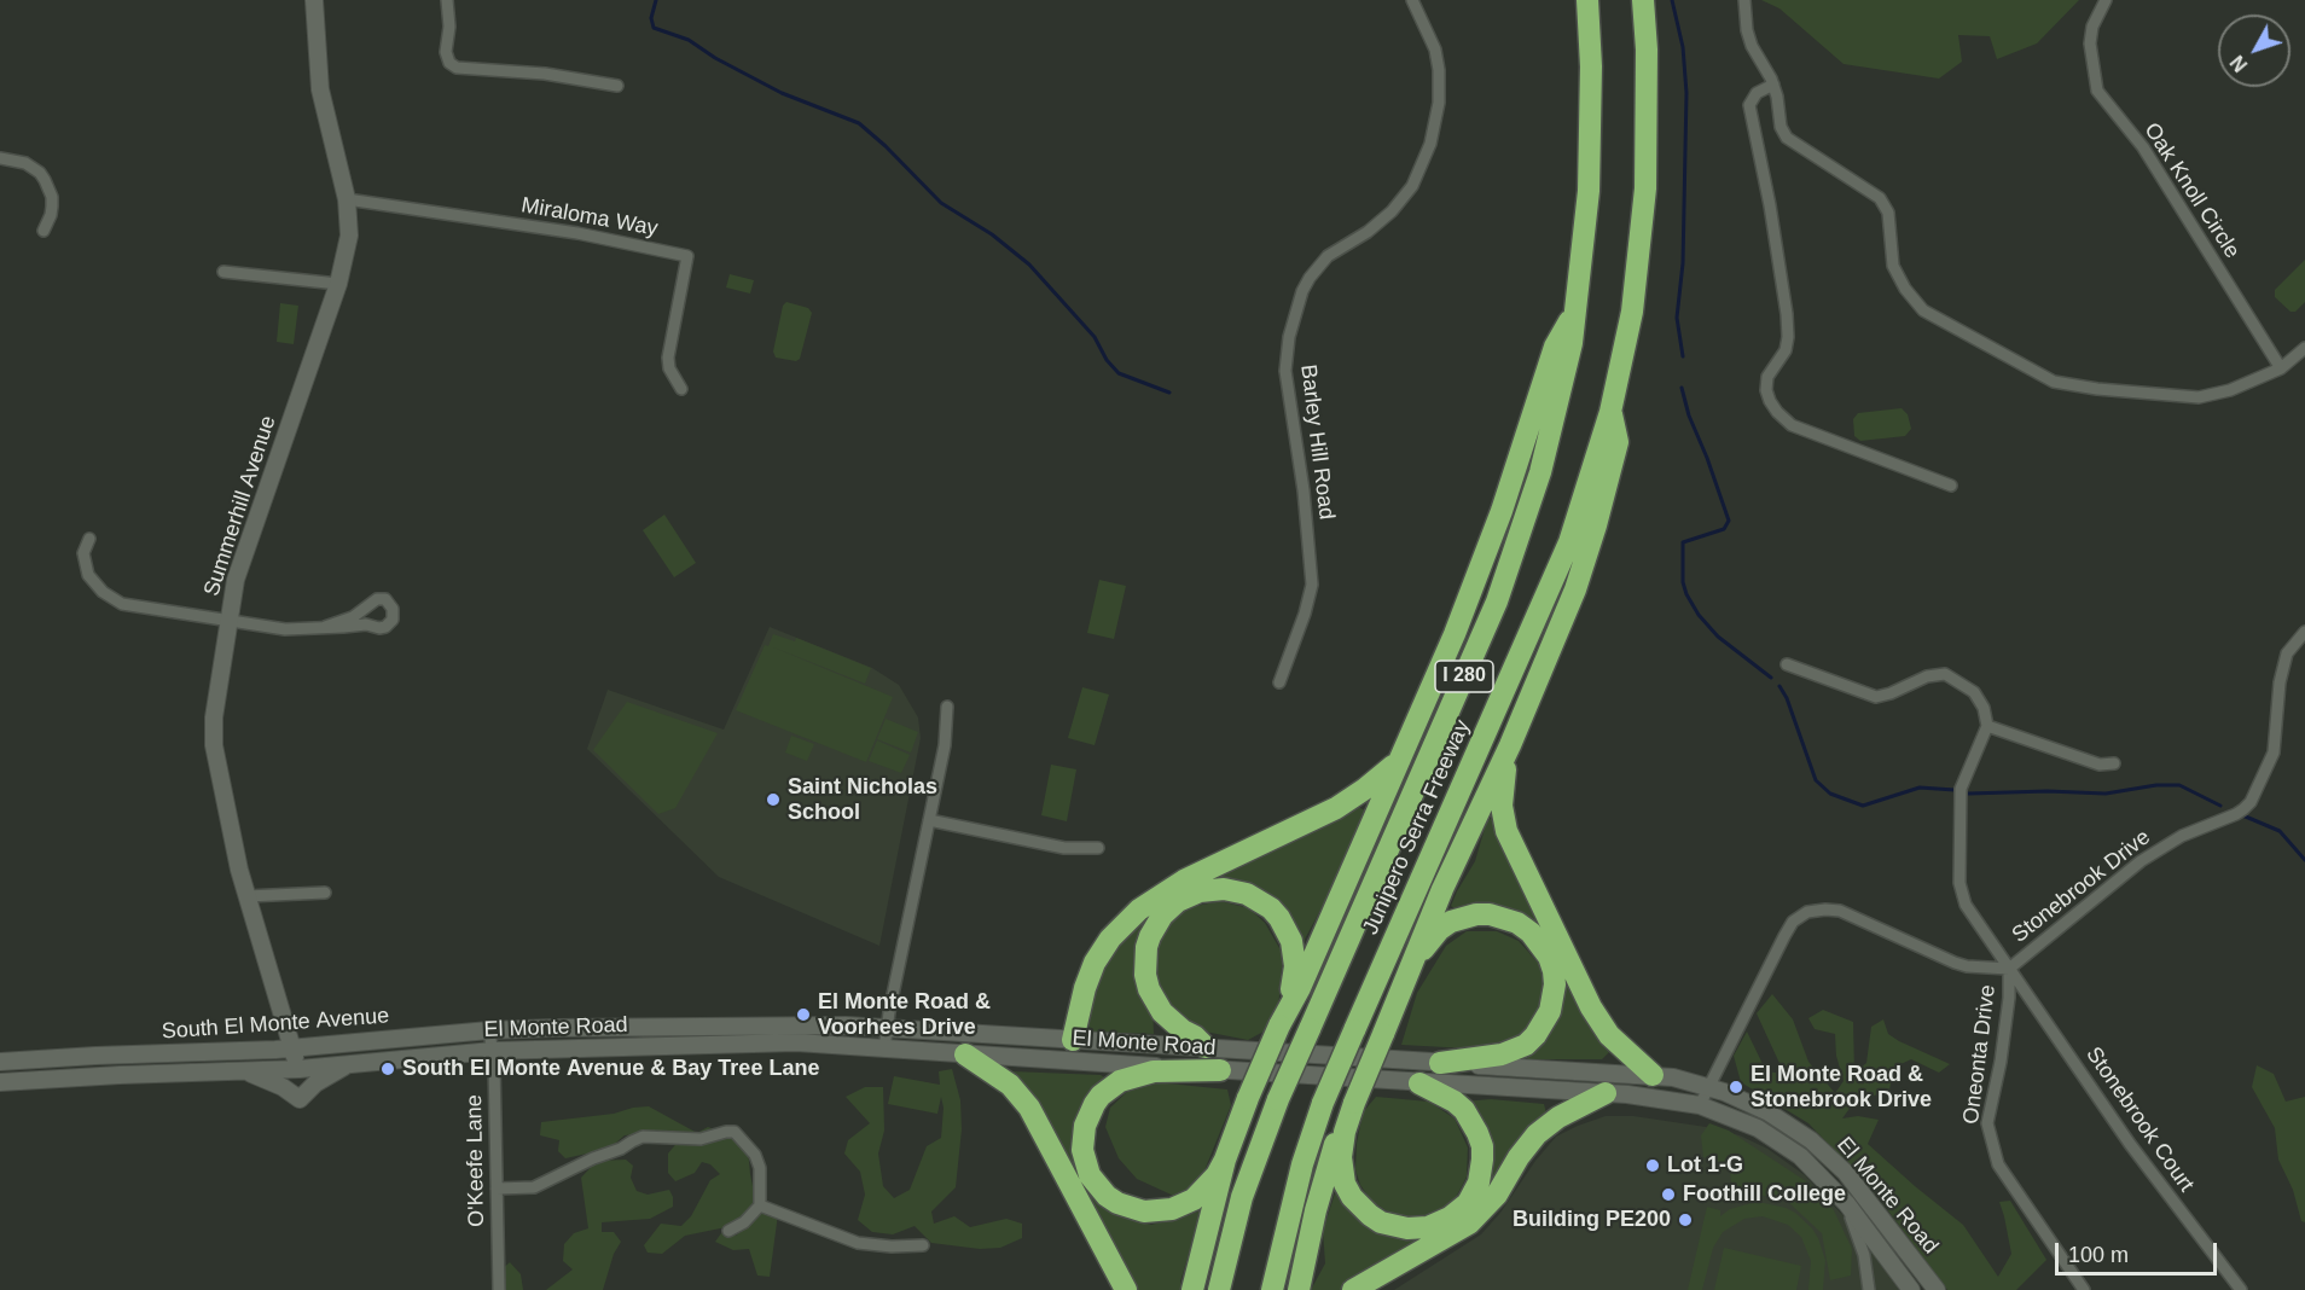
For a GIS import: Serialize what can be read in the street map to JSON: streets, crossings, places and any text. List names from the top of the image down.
{
  "streets": {
    "highway": ["I 280", "Junipero Serra Freeway"],
    "main road": ["Summerhill Avenue", "South El Monte Avenue", "El Monte Road"],
    "street": [
      "Oak Knoll Circle",
      "Miraloma Way",
      "Barley Hill Road",
      "Stonebrook Drive",
      "Oneonta Drive",
      "Stonebrook Court",
      "O'Keefe Lane"
    ]
  },
  "crossings": [
    ["Miraloma Way", "Summerhill Avenue"],
    ["Summerhill Avenue", "South El Monte Avenue"],
    ["Summerhill Avenue", "El Monte Road"],
    ["Stonebrook Drive", "El Monte Road"],
    ["Stonebrook Drive", "Oneonta Drive"],
    ["Stonebrook Drive", "Stonebrook Court"],
    ["South El Monte Avenue", "El Monte Road"],
    ["South El Monte Avenue", "O'Keefe Lane"],
    ["El Monte Road", "O'Keefe Lane"],
    ["Oneonta Drive", "Stonebrook Court"]
  ],
  "places": [
    "Saint Nicholas School",
    "El Monte Road & Voorhees Drive",
    "South El Monte Avenue & Bay Tree Lane",
    "El Monte Road & Stonebrook Drive",
    "Lot 1-G",
    "Foothill College",
    "Building PE200"
  ],
  "scale_bar": "100 m",
  "north": "bottom left"
}
